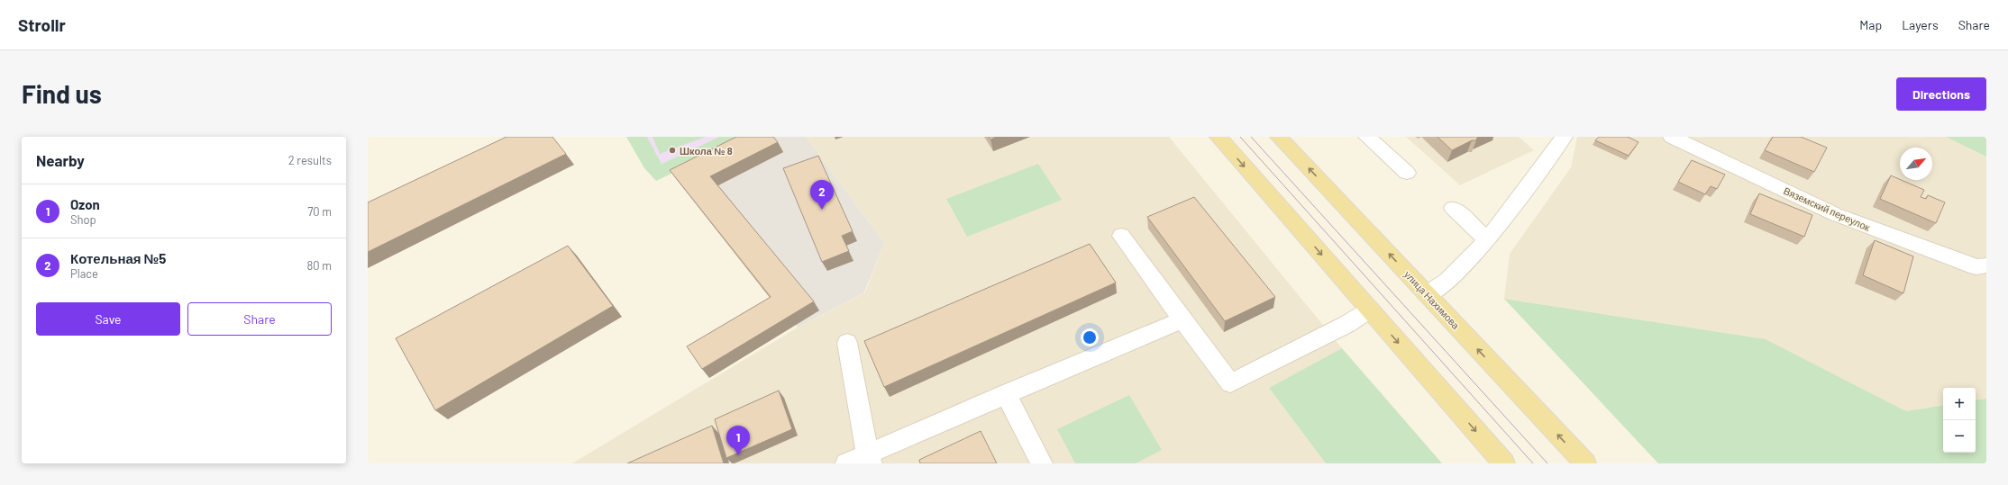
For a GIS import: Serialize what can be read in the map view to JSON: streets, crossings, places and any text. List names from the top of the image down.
{
  "streets": {
    "main road": ["улица Нахимова"],
    "street": ["Вяземский переулок"]
  },
  "places": ["Школа № 8"],
  "north": "top right",
  "page": {
    "header": "Strollr",
    "nav": ["Map", "Layers", "Share"],
    "buttons": [
      "Directions",
      ["Save", "Share"]
    ],
    "title": "Find us",
    "heading": ["Nearby", "2 results"],
    "pins": ["2", "1"],
    "list": [
      {
        "mark": "1",
        "name": "Ozon",
        "note": "Shop",
        "value": "70 m"
      },
      {
        "mark": "2",
        "name": "Котельная №5",
        "note": "Place",
        "value": "80 m"
      }
    ],
    "map_buttons": ["+", "−"]
  }
}
